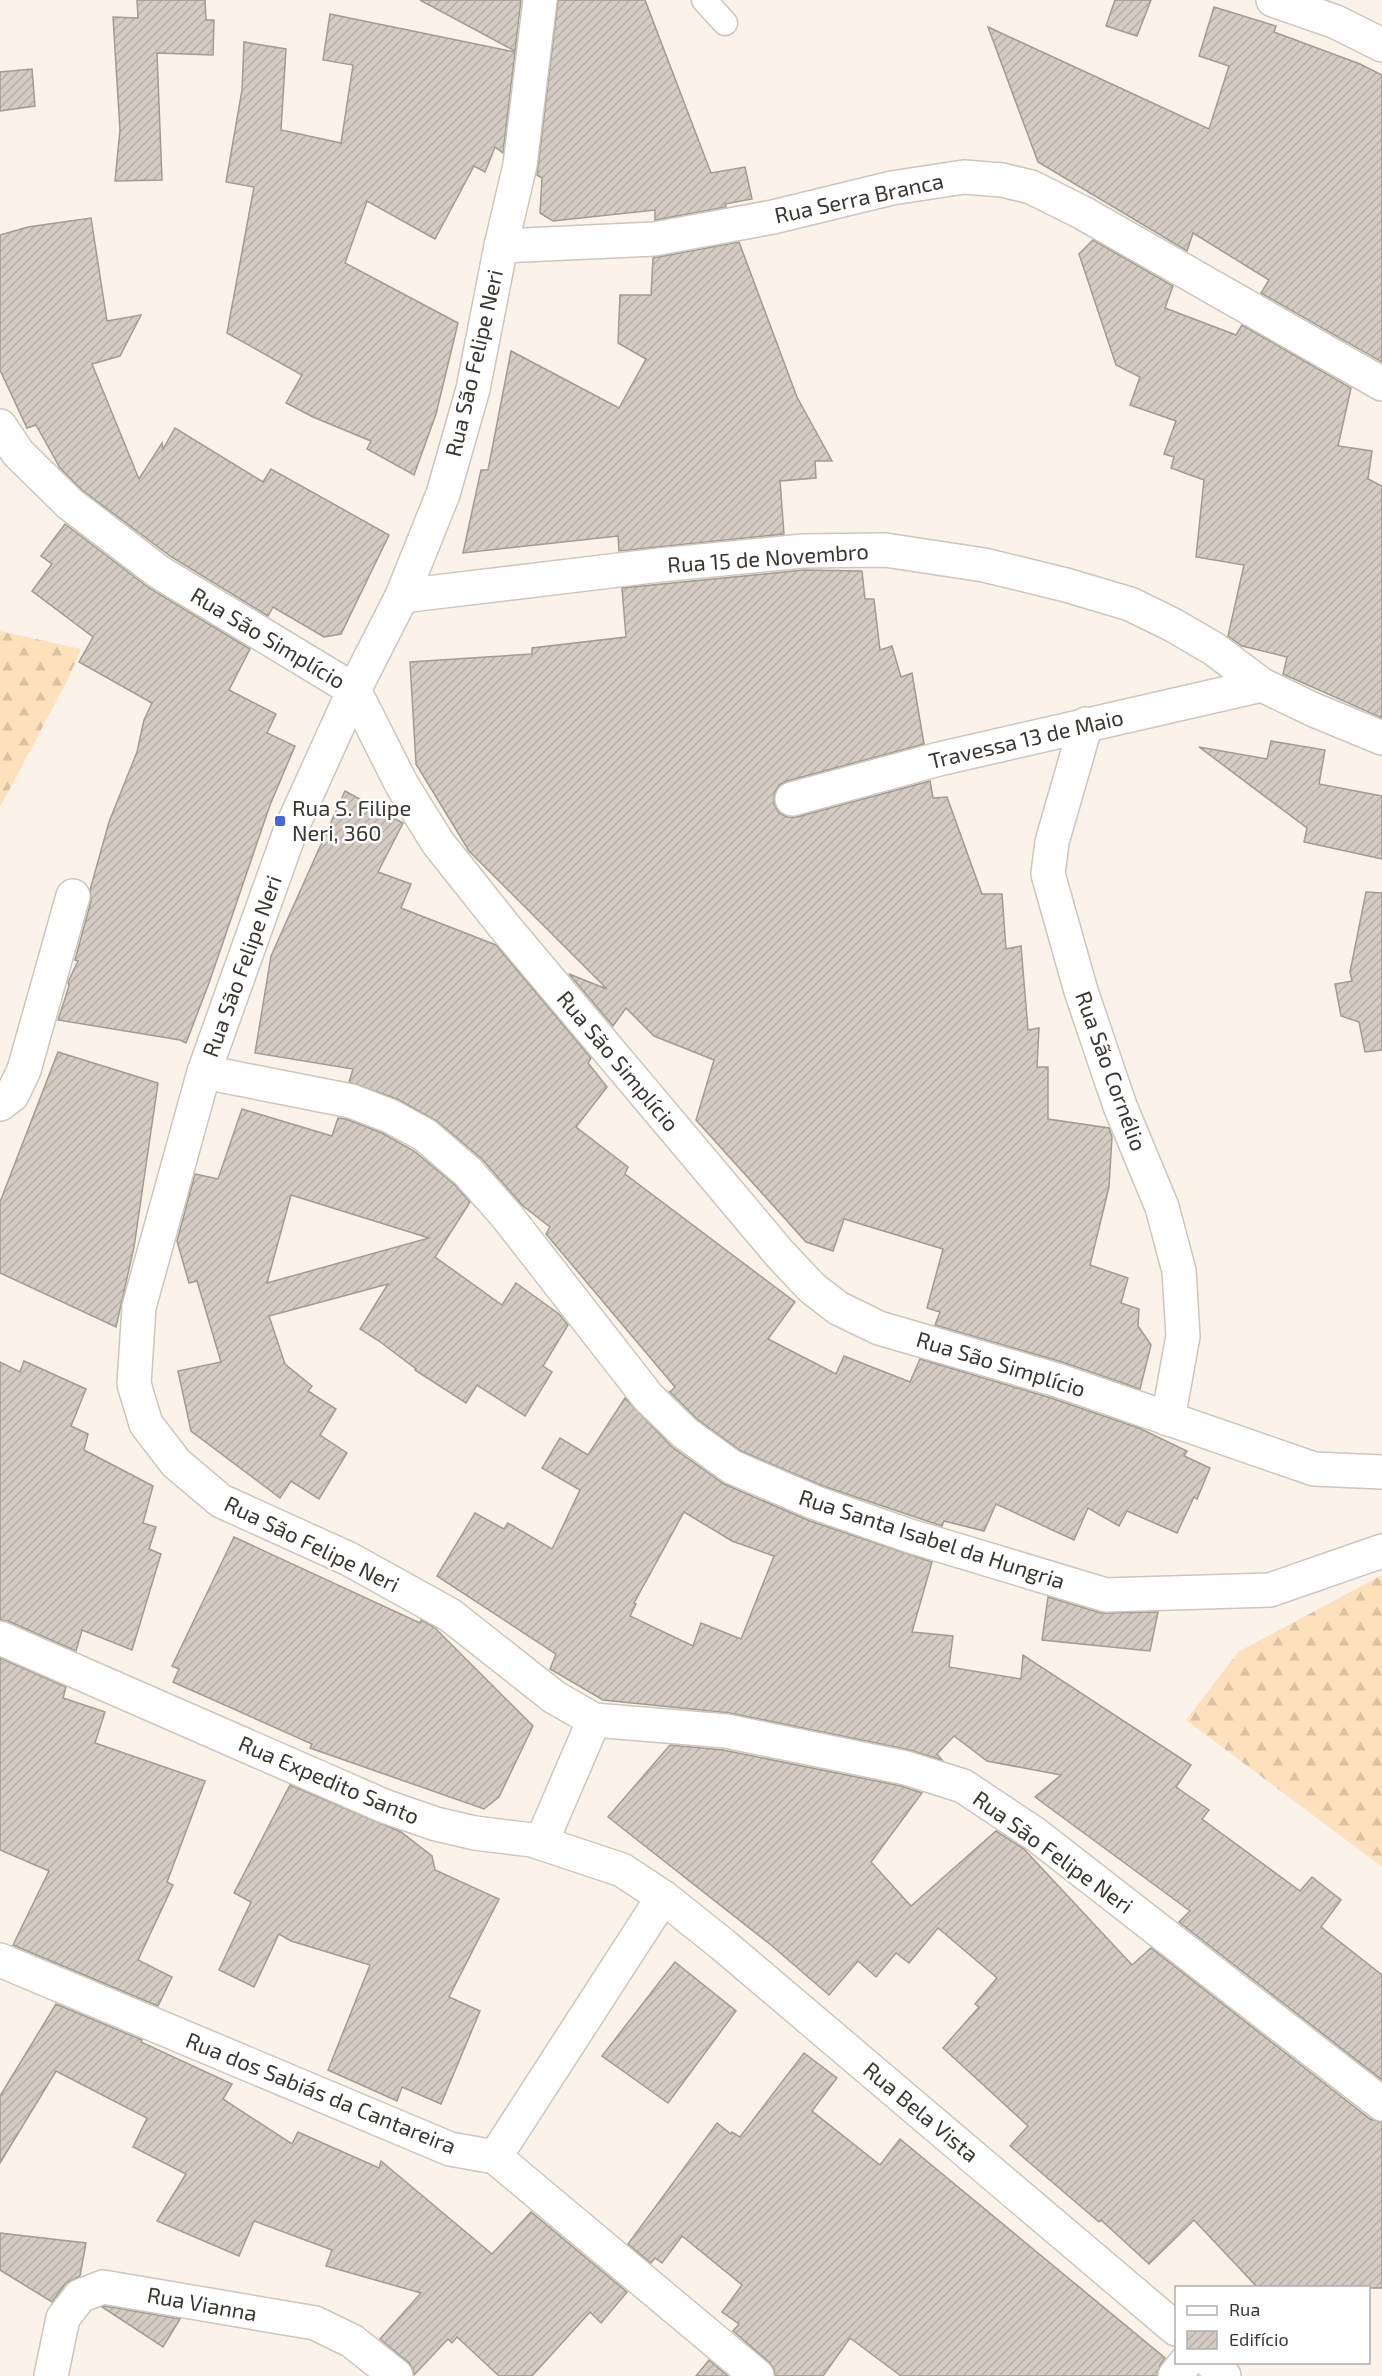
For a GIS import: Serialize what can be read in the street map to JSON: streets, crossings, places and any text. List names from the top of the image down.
{
  "streets": {
    "street": [
      "Rua Serra Branca",
      "Rua São Felipe Neri",
      "Rua 15 de Novembro",
      "Rua São Simplício",
      "Travessa 13 de Maio",
      "Rua São Cornélio",
      "Rua Santa Isabel da Hungria",
      "Rua Expedito Santo",
      "Rua dos Sabiás da Cantareira",
      "Rua Bela Vista",
      "Rua Vianna"
    ]
  },
  "crossings": [
    ["Rua Serra Branca", "Rua São Felipe Neri"],
    ["Rua São Felipe Neri", "Rua 15 de Novembro"],
    ["Rua São Felipe Neri", "Rua São Simplício"],
    ["Rua São Felipe Neri", "Rua Santa Isabel da Hungria"],
    ["Rua 15 de Novembro", "Travessa 13 de Maio"],
    ["Rua São Simplício", "Rua São Cornélio"],
    ["Travessa 13 de Maio", "Rua São Cornélio"],
    ["Rua Expedito Santo", "Rua Bela Vista"]
  ],
  "places": {
    "transit": ["Rua S. Filipe Neri, 360"]
  },
  "legend": ["Rua", "Edifício"]
}
